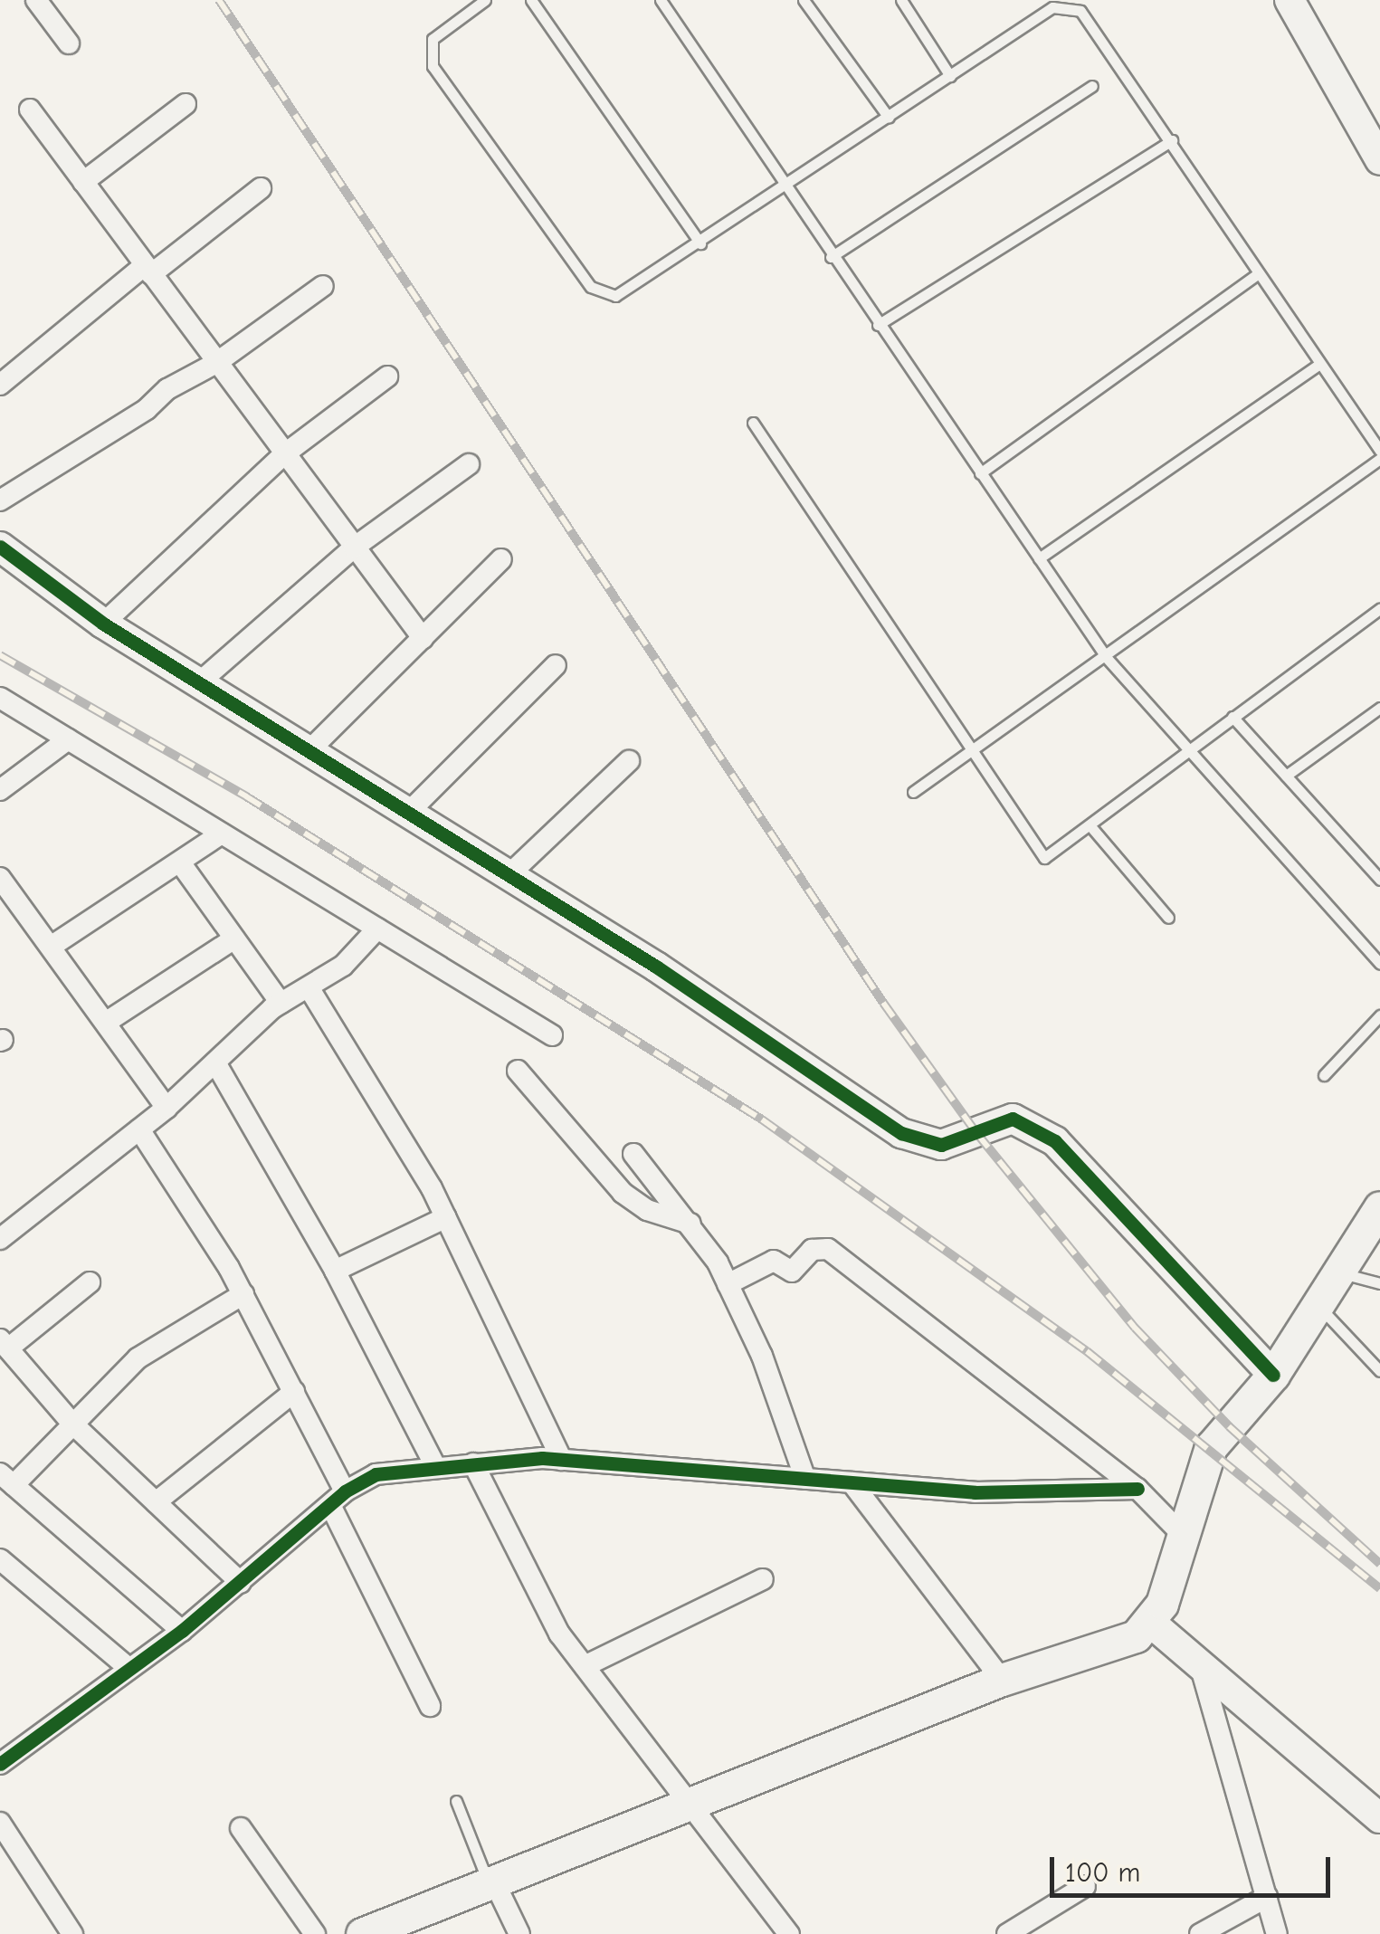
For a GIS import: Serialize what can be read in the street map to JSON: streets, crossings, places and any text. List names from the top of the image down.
{
  "scale_bar": "100 m"
}
